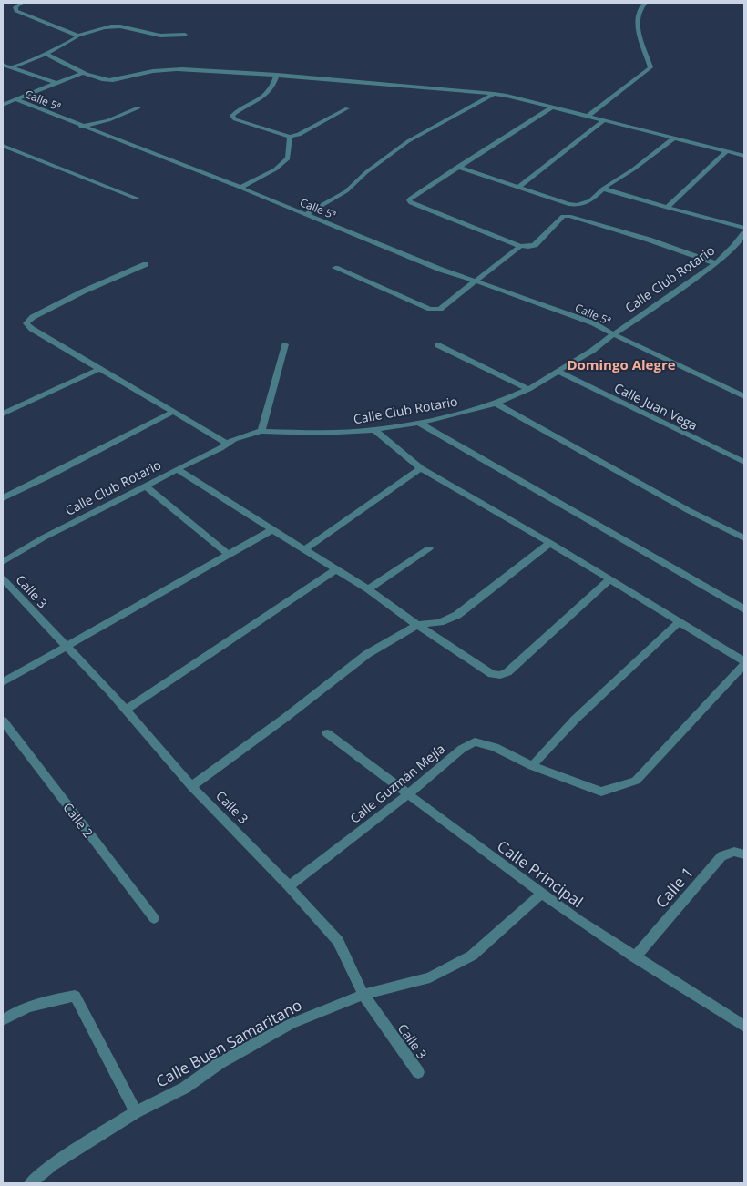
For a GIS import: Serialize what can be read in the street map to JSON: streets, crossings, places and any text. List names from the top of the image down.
{
  "streets": {
    "street": [
      "Calle 5ª",
      "Calle Club Rotario",
      "Calle Juan Vega",
      "Calle 3",
      "Calle Guzmán Mejía",
      "Calle 2",
      "Calle Principal",
      "Calle 1",
      "Calle Buen Samaritano"
    ]
  },
  "crossings": [
    ["Calle 5ª", "Calle Club Rotario"],
    ["Calle Club Rotario", "Calle Juan Vega"],
    ["Calle 3", "Calle Guzmán Mejía"],
    ["Calle 3", "Calle Buen Samaritano"],
    ["Calle Guzmán Mejía", "Calle Principal"],
    ["Calle Principal", "Calle 1"],
    ["Calle Principal", "Calle Buen Samaritano"]
  ],
  "districts": ["Domingo Alegre"]
}
